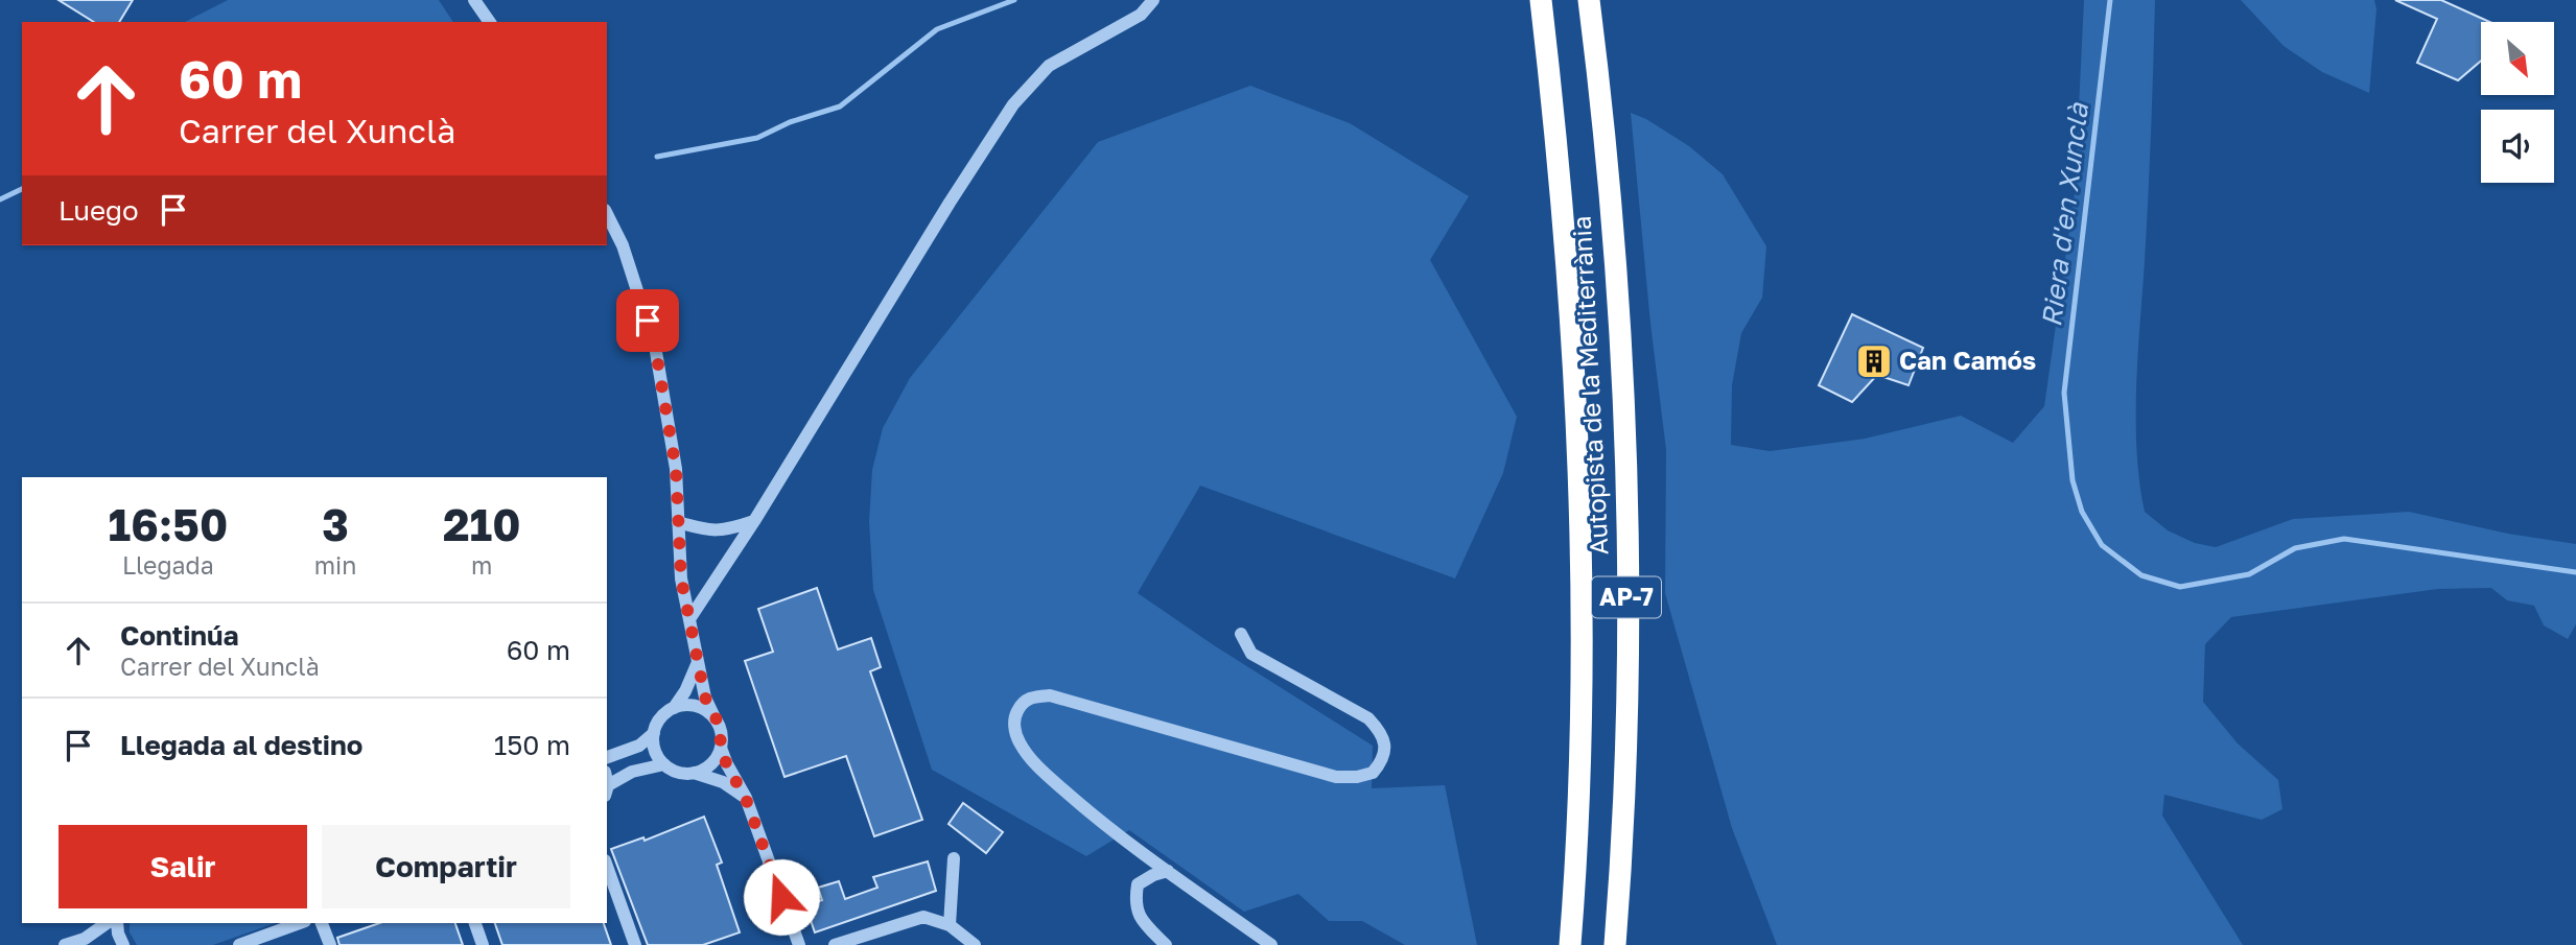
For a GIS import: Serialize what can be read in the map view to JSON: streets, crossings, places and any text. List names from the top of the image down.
{
  "streets": {
    "highway": ["Autopista de la Mediterrània", "AP-7"]
  },
  "water": ["Riera d'en Xunclà"],
  "places": {
    "building": ["Can Camós"]
  },
  "north": "bottom right",
  "page": {
    "turn": ["60 m", "Carrer del Xunclà"],
    "then": "Luego",
    "eta": [
      "16:50",
      "Llegada",
      "3",
      "min",
      "210",
      "m"
    ],
    "list": [
      {
        "name": "Continúa",
        "note": "Carrer del Xunclà",
        "value": "60 m"
      },
      {
        "name": "Llegada al destino",
        "value": "150 m"
      }
    ],
    "buttons": ["Salir", "Compartir"]
  }
}
